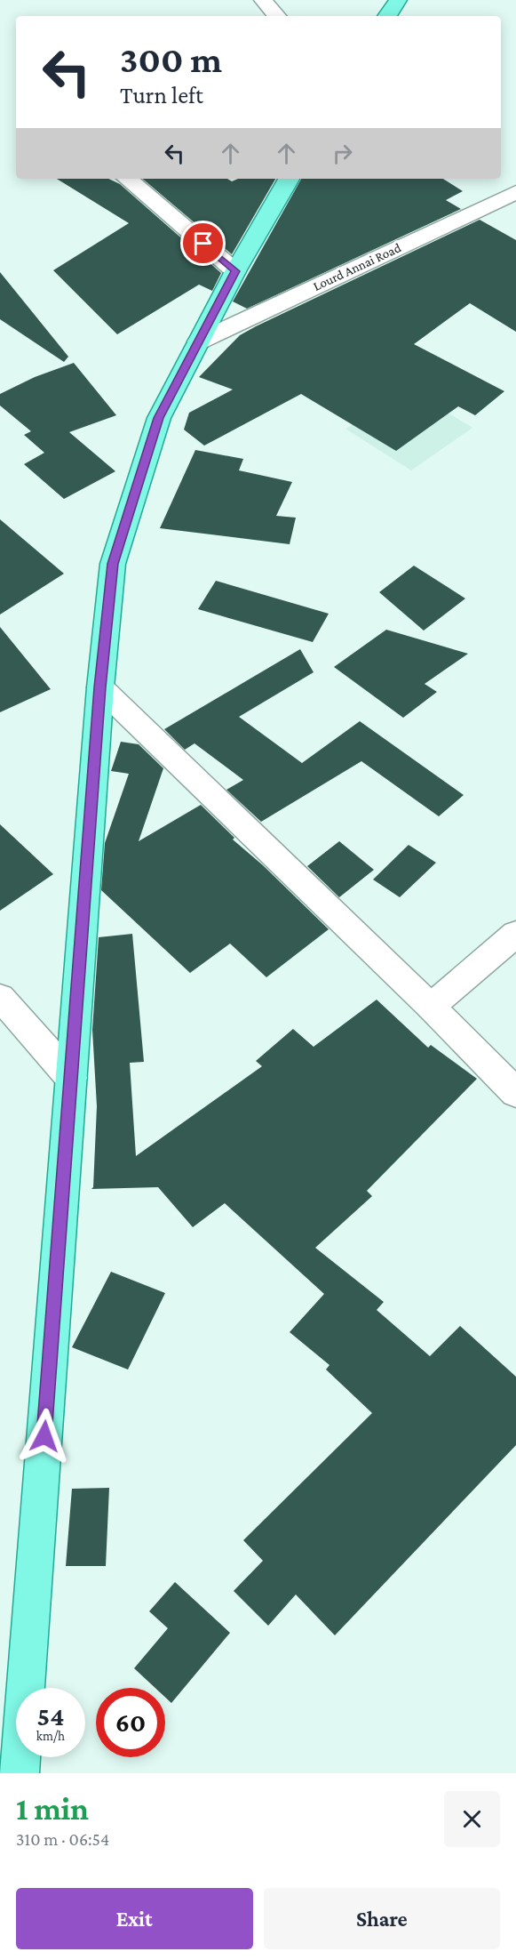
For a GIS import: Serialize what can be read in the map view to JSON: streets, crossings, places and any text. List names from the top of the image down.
{
  "streets": {
    "street": ["Lourd Annai Road"]
  },
  "page": {
    "turn": ["300 m", "Turn left"],
    "speed": "54 km/h",
    "limit": "60",
    "heading": ["1 min", "310 m · 06:54"],
    "buttons": ["Exit", "Share"]
  }
}
